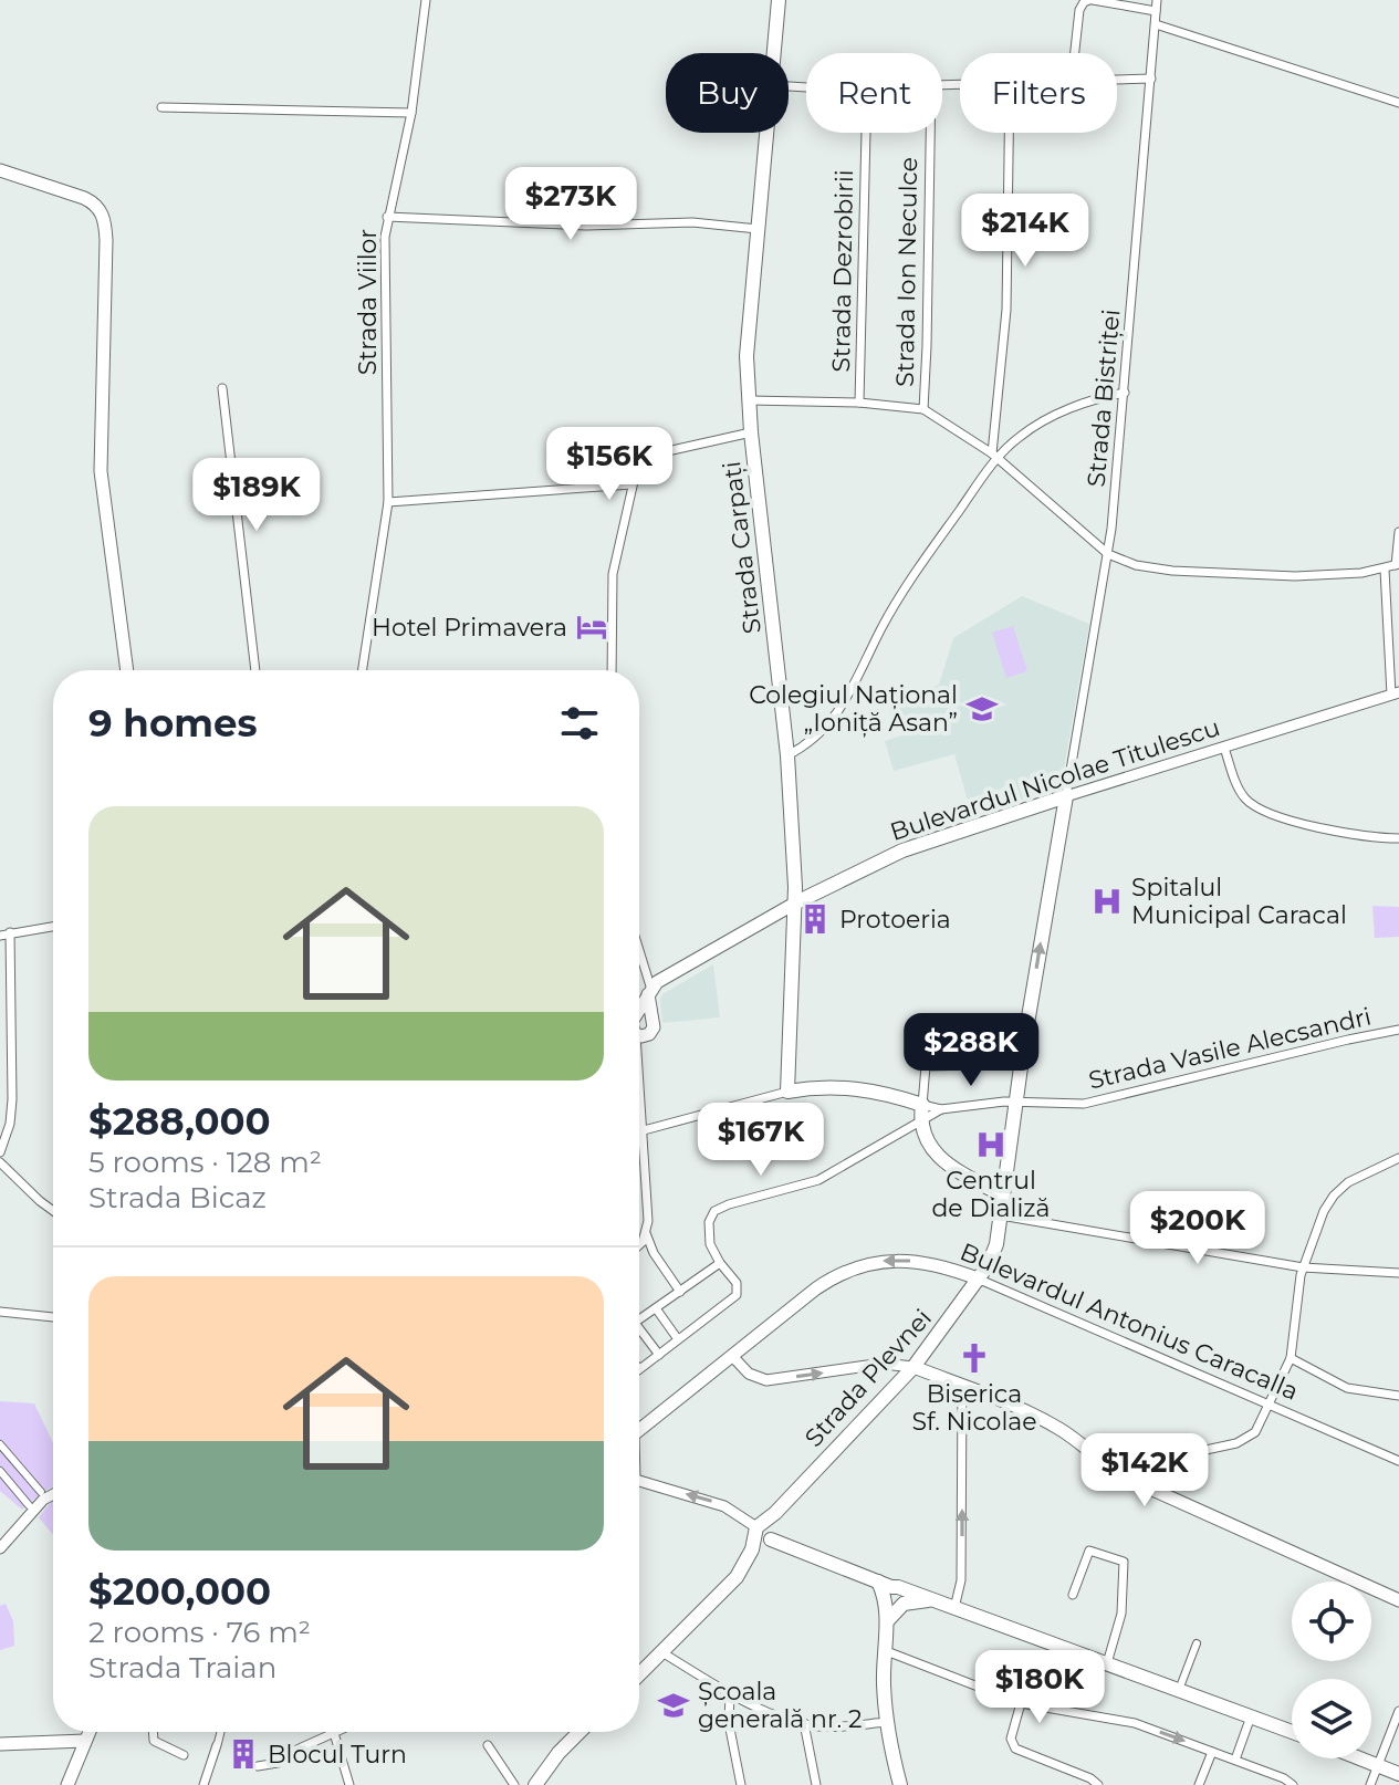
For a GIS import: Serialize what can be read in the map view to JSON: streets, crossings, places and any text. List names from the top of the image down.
{
  "streets": {
    "main road": [
      "Strada Carpați",
      "Bulevardul Nicolae Titulescu",
      "Bulevardul Antonius Caracalla",
      "Strada Plevnei"
    ],
    "street": [
      "Strada Dezrobirii",
      "Strada Ion Neculce",
      "Strada Viilor",
      "Strada Bistriței",
      "Strada Vasile Alecsandri"
    ]
  },
  "crossings": [
    ["Strada Bistriței", "Bulevardul Nicolae Titulescu"],
    ["Strada Bistriței", "Strada Plevnei"],
    ["Strada Carpați", "Bulevardul Nicolae Titulescu"],
    ["Bulevardul Nicolae Titulescu", "Strada Plevnei"],
    ["Strada Vasile Alecsandri", "Strada Plevnei"],
    ["Bulevardul Antonius Caracalla", "Strada Plevnei"]
  ],
  "places": {
    "hotel": ["Hotel Primavera"],
    "school or university": ["Colegiul Național „Ioniță Asan”", "Școala generală nr. 2"],
    "hospital": ["Spitalul Municipal Caracal", "Centrul de Dializă"],
    "building": ["Protoeria", "Blocul Turn"],
    "church": ["Biserica Sf. Nicolae"]
  },
  "page": {
    "chip": ["Buy", "Rent", "Filters"],
    "price": [
      "$273K",
      "$214K",
      "$156K",
      "$189K",
      "$288K",
      "$167K",
      "$200K",
      "$142K",
      "$180K"
    ],
    "heading": "9 homes",
    "list": [
      {
        "name": "$288,000",
        "note": "5 rooms · 128 m² · Strada Bicaz"
      },
      {
        "name": "$200,000",
        "note": "2 rooms · 76 m² · Strada Traian"
      }
    ]
  }
}
